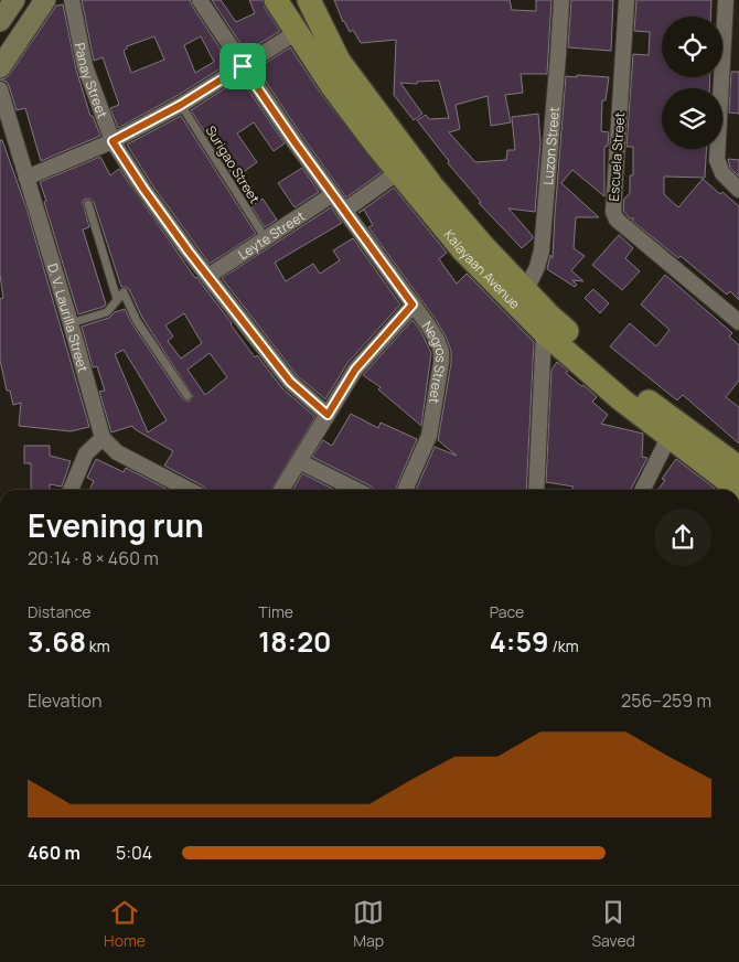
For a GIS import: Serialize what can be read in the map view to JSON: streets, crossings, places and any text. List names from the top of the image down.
{
  "streets": {
    "main road": ["Kalayaan Avenue"],
    "street": [
      "Panay Street",
      "Luzon Street",
      "Escuela Street",
      "Leyte Street",
      "D. V. Laurilla Street",
      "Negros Street"
    ],
    "lane": ["Surigao Street"]
  },
  "crossings": [
    ["Panay Street", "Leyte Street"],
    ["Luzon Street", "Kalayaan Avenue"],
    ["Surigao Street", "Leyte Street"],
    ["Leyte Street", "Negros Street"]
  ],
  "page": {
    "heading": ["Evening run", "20:14 · 8 × 460 m"],
    "stats": [
      ["Distance", "3.68 km"],
      ["Time", "18:20"],
      ["Pace", "4:59 /km"]
    ],
    "chart": ["Elevation", "256–259 m"],
    "list": [
      {
        "name": "460 m",
        "note": "5:04"
      }
    ],
    "tabs": ["Home", "Map", "Saved"]
  }
}
